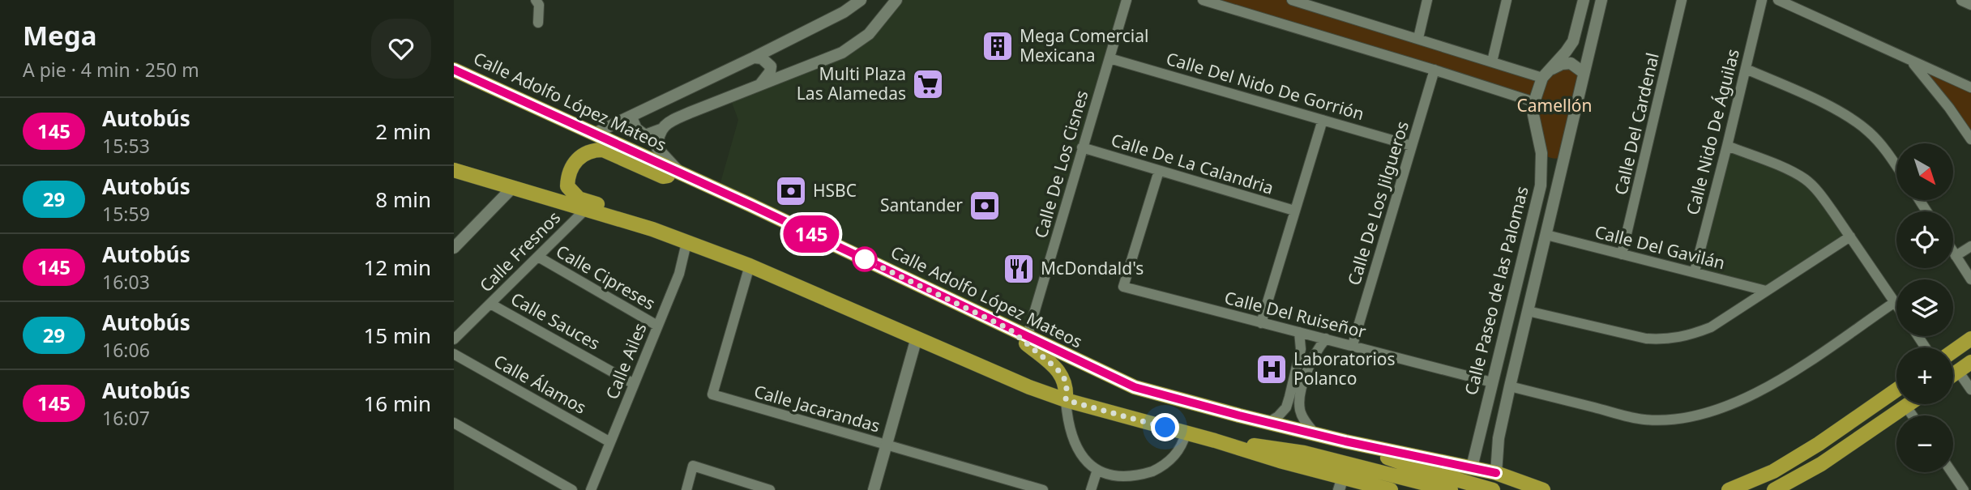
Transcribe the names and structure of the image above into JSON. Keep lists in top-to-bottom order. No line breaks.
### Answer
{"streets":{"main road":["Calle Adolfo López Mateos"],"street":["Calle Del Nido De Gorrión","Calle Del Cardenal","Calle Nido De Águilas","Calle De Los Cisnes","Calle De La Calandria","Calle De Los Jilgueros","Calle Del Gavilán","Calle Fresnos","Calle Cipreses","Calle Paseo de las Palomas","Calle Del Ruiseñor","Calle Sauces","Calle Ailes","Calle Álamos","Calle Jacarandas"]},"crossings":[["Calle Del Nido De Gorrión","Calle De Los Cisnes"],["Calle Del Nido De Gorrión","Calle De Los Jilgueros"],["Calle Adolfo López Mateos","Calle De Los Cisnes"],["Calle Adolfo López Mateos","Calle Paseo de las Palomas"],["Calle Del Cardenal","Calle Del Gavilán"],["Calle Nido De Águilas","Calle Del Gavilán"],["Calle De Los Cisnes","Calle De La Calandria"],["Calle De La Calandria","Calle Del Ruiseñor"],["Calle De Los Jilgueros","Calle Del Ruiseñor"],["Calle Del Gavilán","Calle Paseo de las Palomas"],["Calle Fresnos","Calle Cipreses"],["Calle Fresnos","Calle Sauces"],["Calle Cipreses","Calle Ailes"],["Calle Paseo de las Palomas","Calle Del Ruiseñor"],["Calle Sauces","Calle Ailes"],["Calle Ailes","Calle Álamos"]],"parks":["Camellón"],"places":{"building":["Mega Comercial Mexicana"],"supermarket":["Multi Plaza Las Alamedas"],"bank":["HSBC","Santander"],"restaurant":["McDondald's"],"hospital":["Laboratorios Polanco"]},"lines":["bus line 145"],"north":"bottom right","page":{"heading":["Mega","A pie · 4 min · 250 m"],"on_map":"145","list":[{"mark":"145","name":"Autobús","note":"15:53","value":"2 min"},{"mark":"29","name":"Autobús","note":"15:59","value":"8 min"},{"mark":"145","name":"Autobús","note":"16:03","value":"12 min"},{"mark":"29","name":"Autobús","note":"16:06","value":"15 min"},{"mark":"145","name":"Autobús","note":"16:07","value":"16 min"}],"map_buttons":["+","−"]}}
